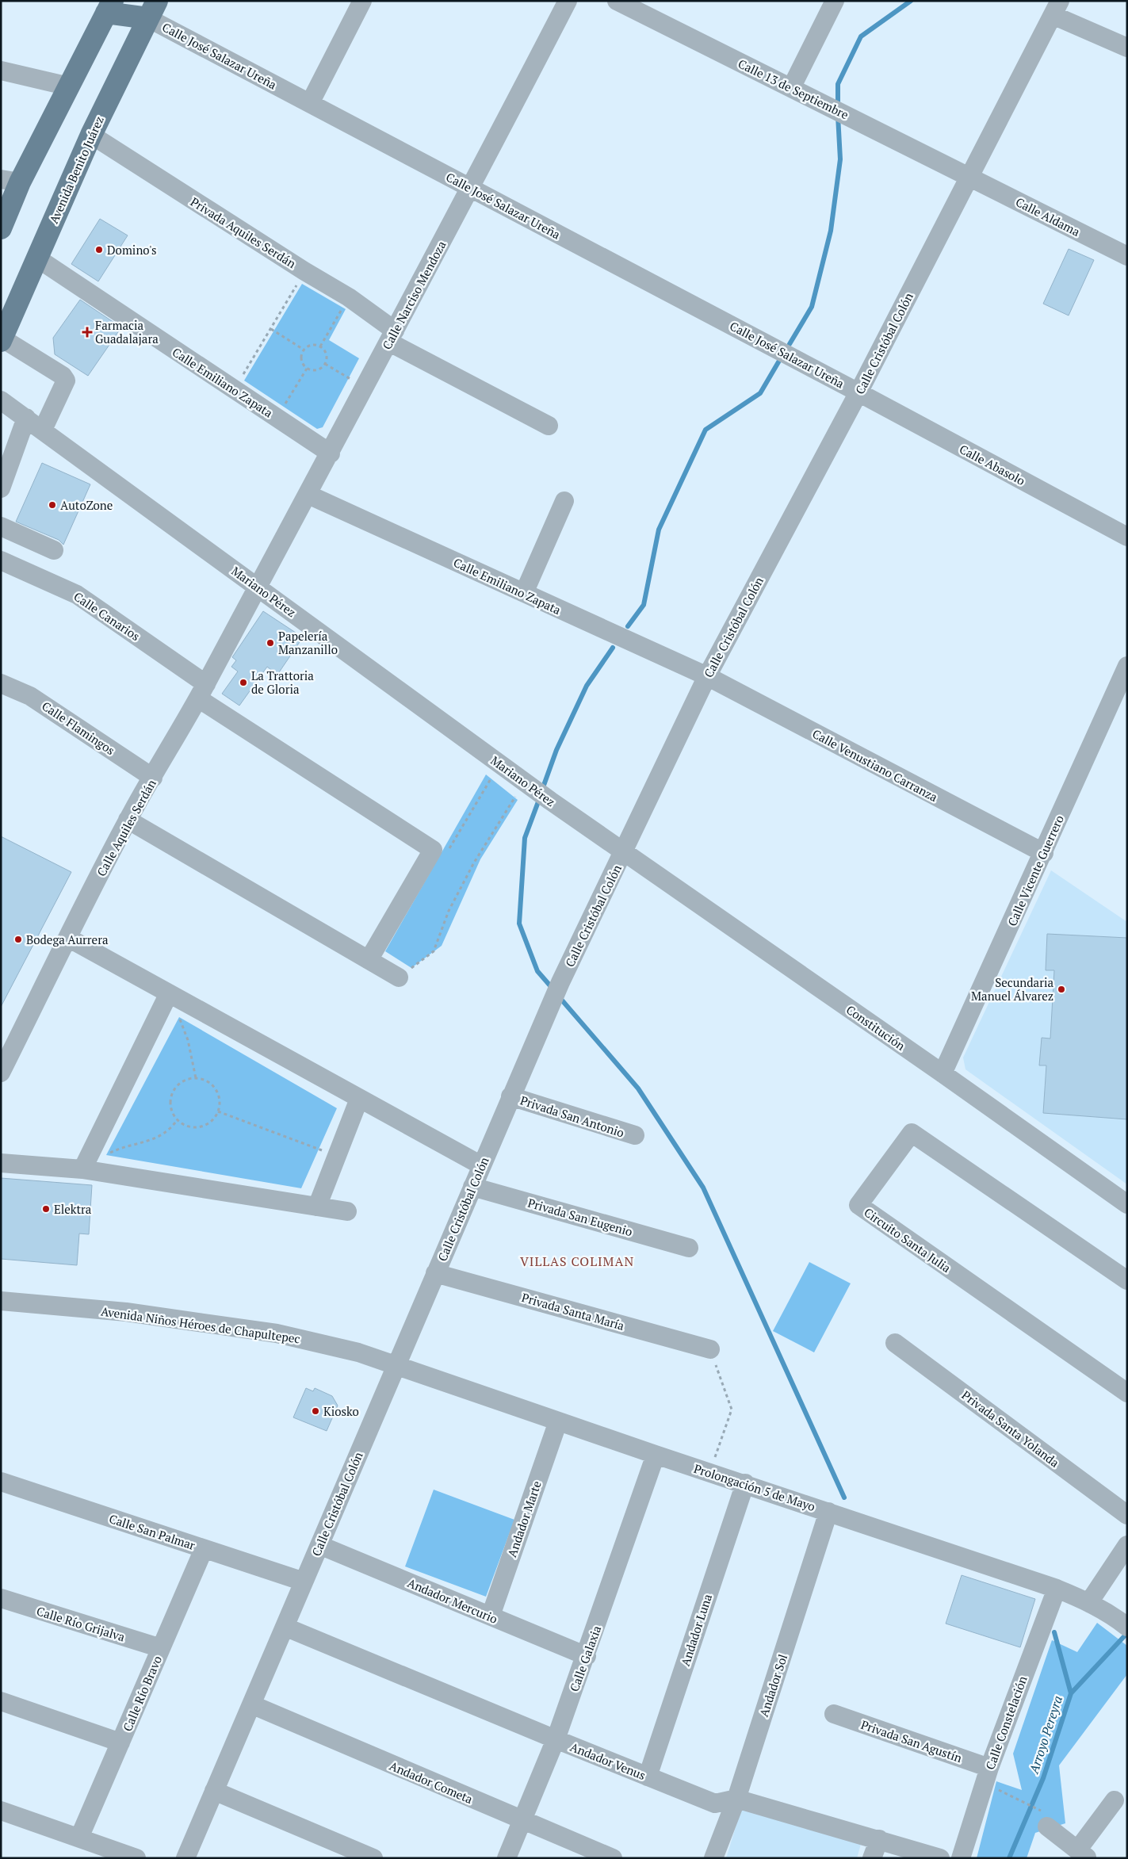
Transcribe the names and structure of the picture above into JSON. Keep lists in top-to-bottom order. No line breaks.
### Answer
{"streets":{"main road":["Avenida Benito Juárez"],"street":["Calle José Salazar Ureña","Calle 13 de Septiembre","Calle Aldama","Privada Aquiles Serdán","Calle Narciso Mendoza","Calle Cristóbal Colón","Calle Emiliano Zapata","Calle Abasolo","Mariano Pérez","Calle Canarios","Calle Flamingos","Calle Venustiano Carranza","Calle Aquiles Serdán","Calle Vicente Guerrero","Constitución","Privada San Antonio","Privada San Eugenio","Circuito Santa Julia","Privada Santa María","Avenida Niños Héroes de Chapultepec","Privada Santa Yolanda","Prolongación 5 de Mayo","Andador Marte","Calle San Palmar","Andador Mercurio","Calle Río Grijalva","Andador Luna","Calle Galaxia","Andador Sol","Calle Río Bravo","Calle Constelación","Privada San Agustín","Andador Venus","Andador Cometa"]},"crossings":[["Calle José Salazar Ureña","Avenida Benito Juárez"],["Calle José Salazar Ureña","Calle Narciso Mendoza"],["Calle José Salazar Ureña","Calle Cristóbal Colón"],["Calle José Salazar Ureña","Calle Abasolo"],["Calle 13 de Septiembre","Calle Aldama"],["Calle 13 de Septiembre","Calle Cristóbal Colón"],["Avenida Benito Juárez","Privada Aquiles Serdán"],["Avenida Benito Juárez","Calle Emiliano Zapata"],["Calle Aldama","Calle Cristóbal Colón"],["Privada Aquiles Serdán","Calle Narciso Mendoza"],["Calle Narciso Mendoza","Calle Emiliano Zapata"],["Calle Narciso Mendoza","Mariano Pérez"],["Calle Narciso Mendoza","Calle Aquiles Serdán"],["Calle Cristóbal Colón","Calle Emiliano Zapata"],["Calle Cristóbal Colón","Calle Abasolo"],["Calle Cristóbal Colón","Mariano Pérez"],["Calle Cristóbal Colón","Calle Venustiano Carranza"],["Calle Cristóbal Colón","Constitución"],["Calle Cristóbal Colón","Privada San Antonio"],["Calle Cristóbal Colón","Privada San Eugenio"],["Calle Cristóbal Colón","Privada Santa María"],["Calle Cristóbal Colón","Avenida Niños Héroes de Chapultepec"],["Calle Cristóbal Colón","Prolongación 5 de Mayo"],["Calle Cristóbal Colón","Calle San Palmar"],["Calle Cristóbal Colón","Andador Mercurio"],["Calle Cristóbal Colón","Andador Venus"],["Calle Cristóbal Colón","Andador Cometa"],["Calle Emiliano Zapata","Calle Venustiano Carranza"],["Mariano Pérez","Calle Aquiles Serdán"],["Mariano Pérez","Constitución"],["Calle Canarios","Calle Aquiles Serdán"],["Calle Flamingos","Calle Aquiles Serdán"],["Calle Venustiano Carranza","Calle Vicente Guerrero"],["Calle Vicente Guerrero","Constitución"],["Avenida Niños Héroes de Chapultepec","Prolongación 5 de Mayo"],["Prolongación 5 de Mayo","Andador Marte"],["Prolongación 5 de Mayo","Andador Luna"],["Prolongación 5 de Mayo","Calle Galaxia"],["Prolongación 5 de Mayo","Andador Sol"],["Prolongación 5 de Mayo","Calle Constelación"],["Andador Marte","Andador Mercurio"],["Calle San Palmar","Calle Río Bravo"],["Andador Mercurio","Calle Galaxia"],["Calle Río Grijalva","Calle Río Bravo"],["Andador Luna","Andador Venus"],["Calle Galaxia","Andador Venus"],["Calle Galaxia","Andador Cometa"],["Andador Sol","Andador Venus"],["Calle Constelación","Privada San Agustín"]],"districts":["VILLAS COLIMAN"],"water":["Arroyo Pereyra"],"places":{"other":["Domino's","AutoZone","Papelería Manzanillo","La Trattoria de Gloria","Bodega Aurrera","Secundaria Manuel Álvarez","Elektra","Kiosko"],"health":["Farmacia Guadalajara"]}}
